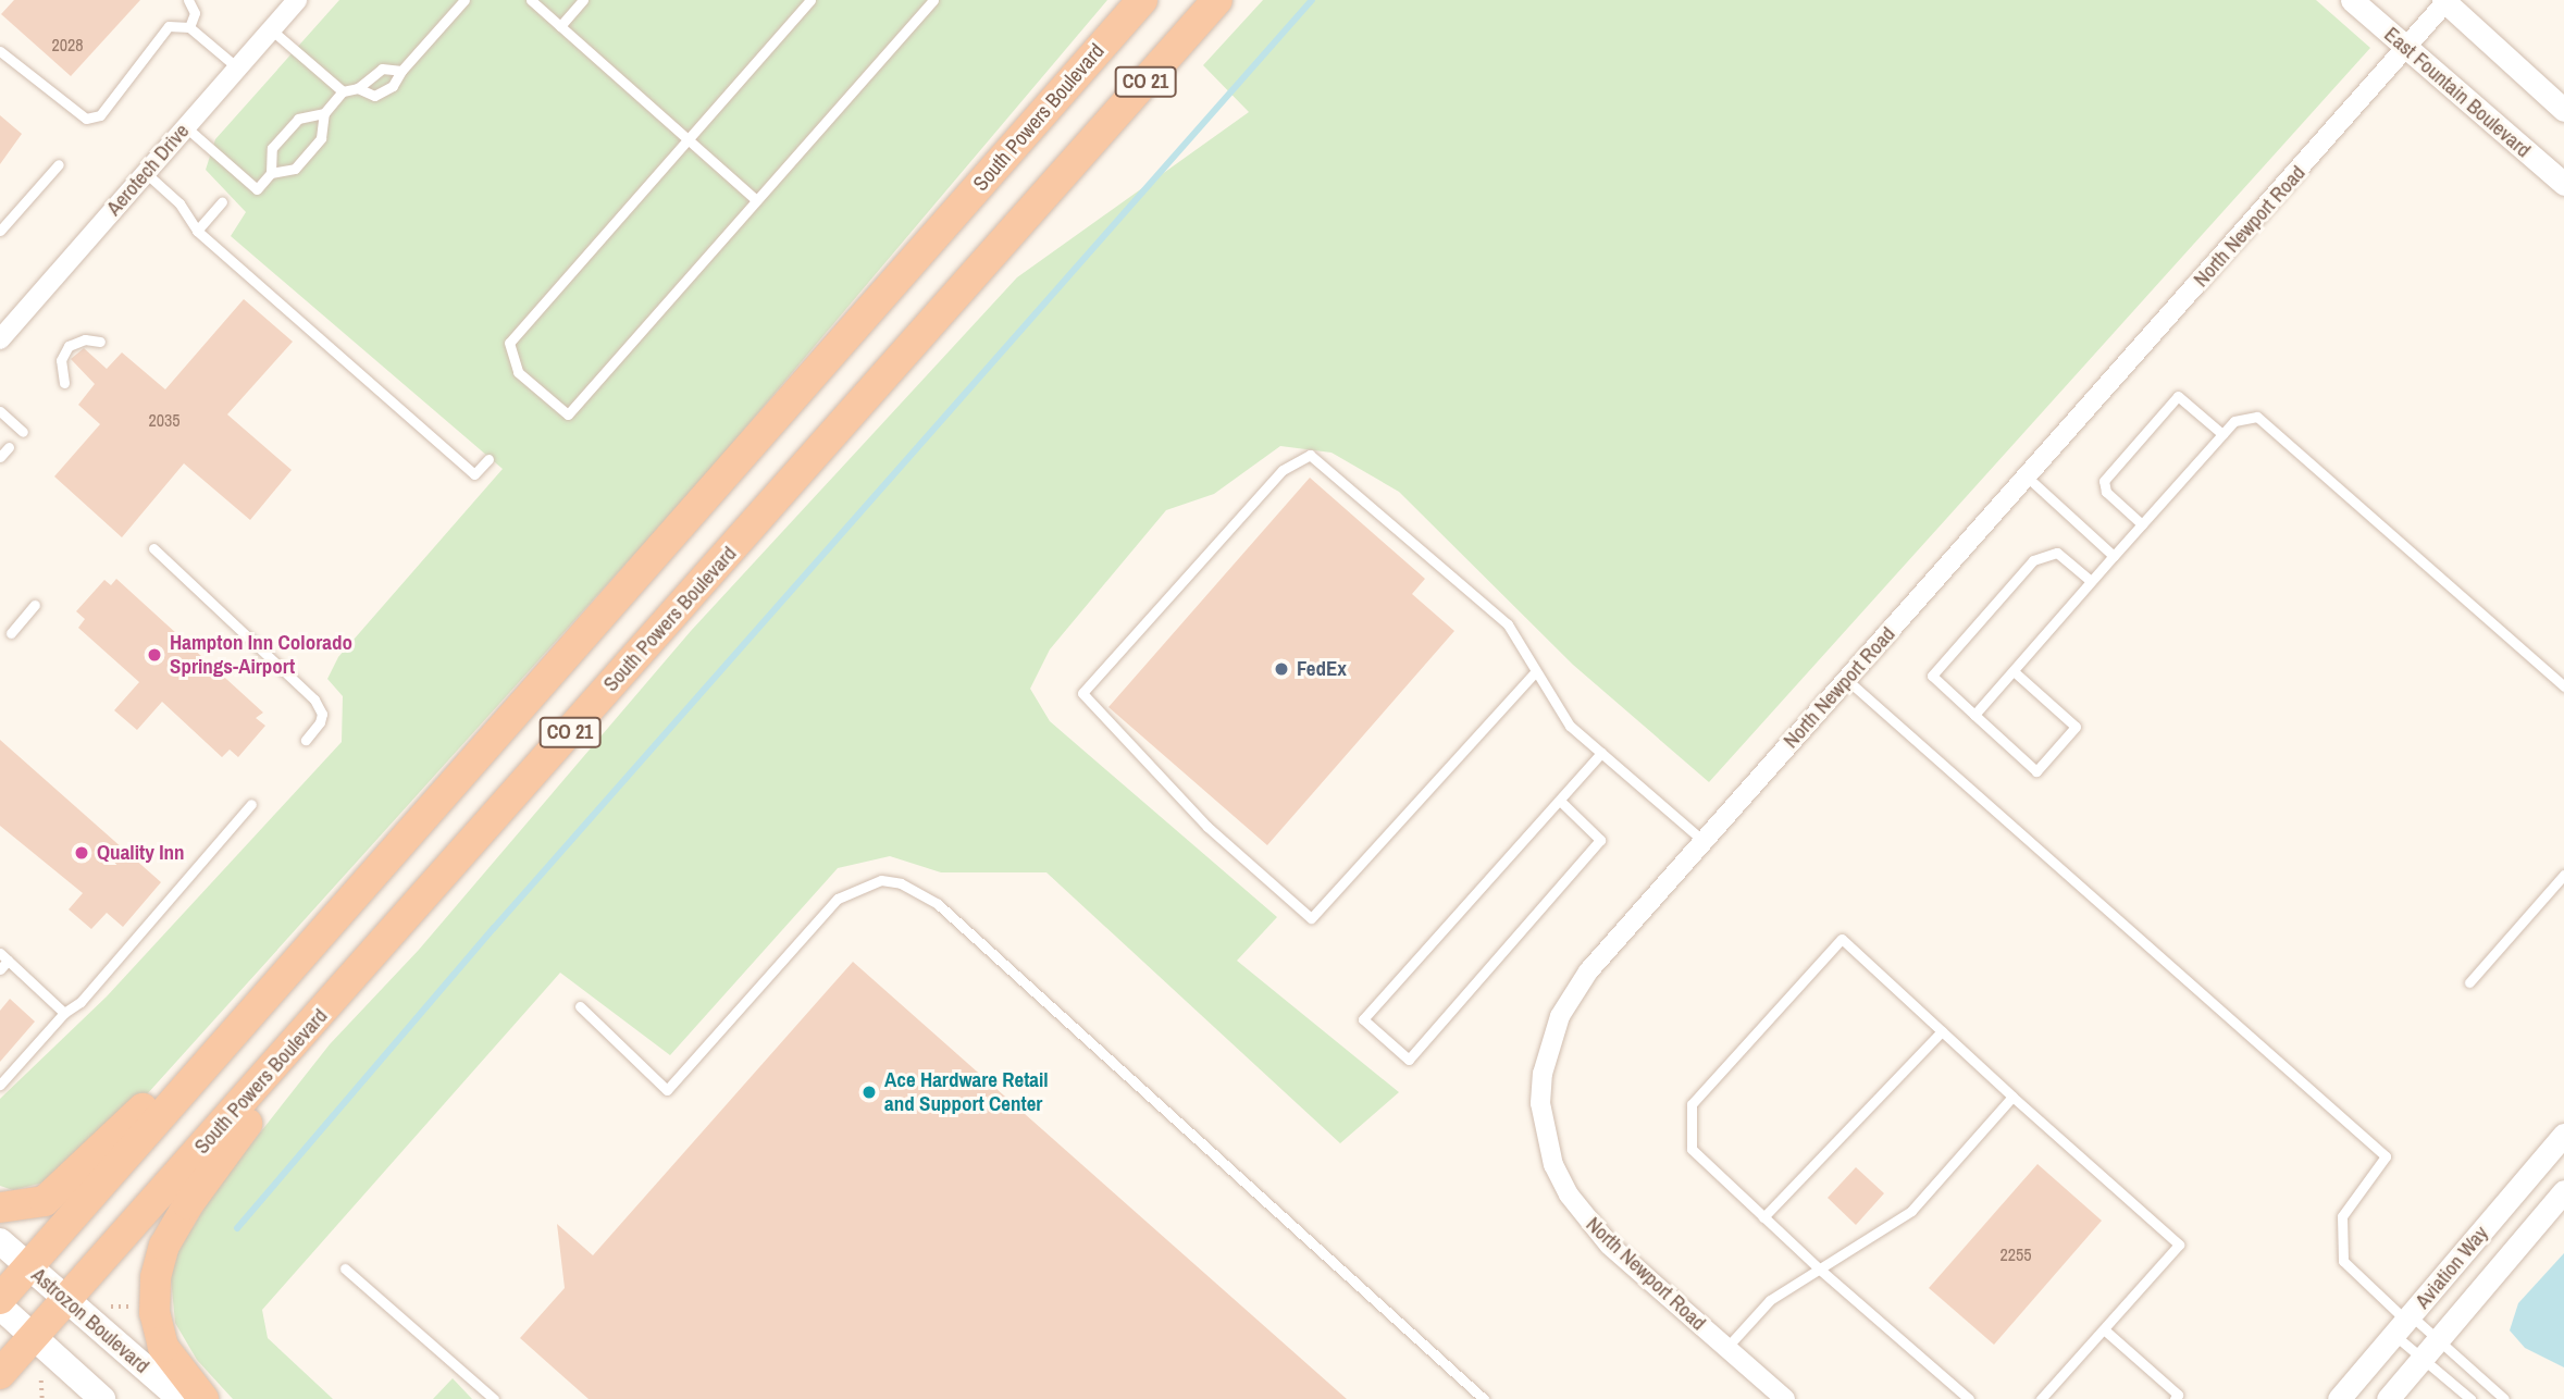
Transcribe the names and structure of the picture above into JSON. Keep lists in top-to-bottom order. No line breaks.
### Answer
{"streets":{"highway":["CO 21","South Powers Boulevard"],"main road":["Astrozon Boulevard"],"street":["East Fountain Boulevard","Aerotech Drive","North Newport Road","Aviation Way"]},"crossings":[["East Fountain Boulevard","North Newport Road"],["South Powers Boulevard","Astrozon Boulevard"]],"places":["Hampton Inn Colorado Springs-Airport","FedEx","Quality Inn","Ace Hardware Retail and Support Center"],"house_numbers":["2028","2035","2255"]}
